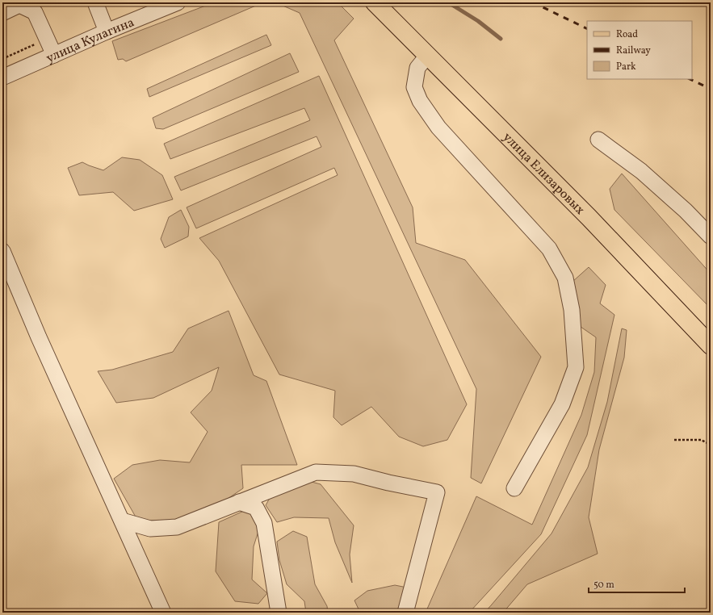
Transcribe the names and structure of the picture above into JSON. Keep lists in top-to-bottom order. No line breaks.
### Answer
{"streets":{"main road":["улица Елизаровых"],"street":["улица Кулагина"]},"legend":["Road","Railway","Park"],"scale_bar":"50 m"}
